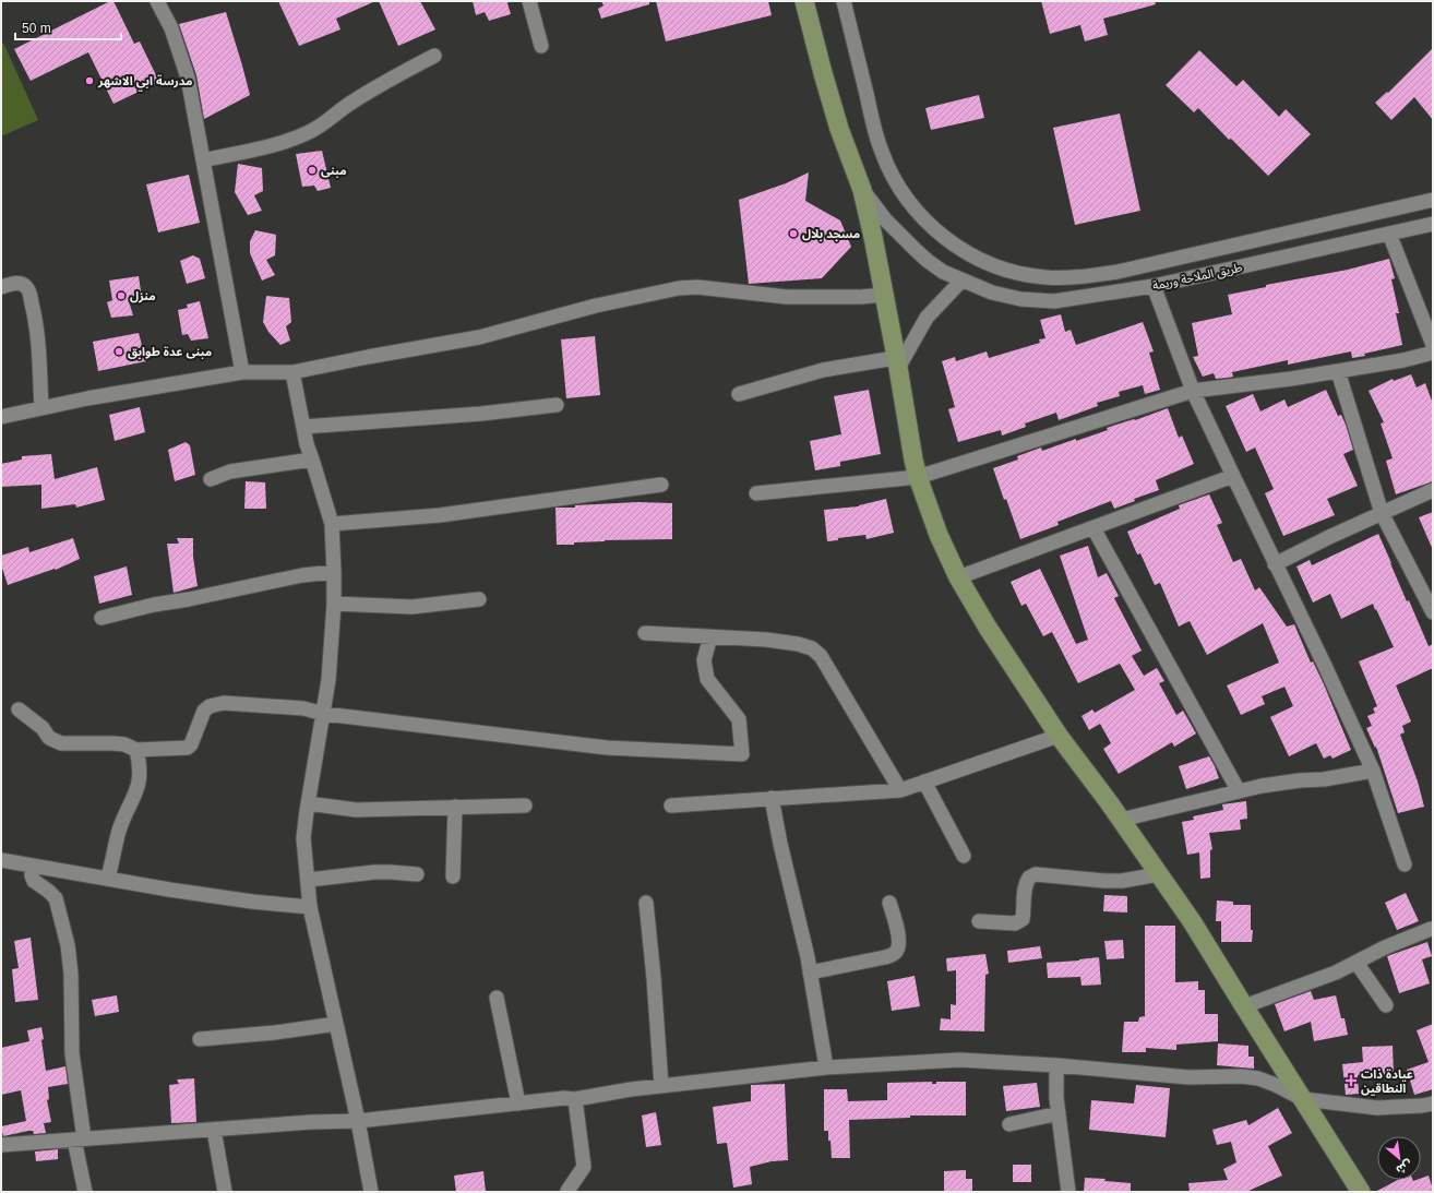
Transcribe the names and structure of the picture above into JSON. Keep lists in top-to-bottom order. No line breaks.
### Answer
{"streets":{"street":["طريق الملاحة وريمة"]},"places":{"other":["مدرسة ابي الاشهر","مبنى","مسجد بلال","منزل","مبنى عدة طوابق"],"health":["عيادة ذات النطاقين"]},"scale_bar":"50 m","north":"bottom right"}
